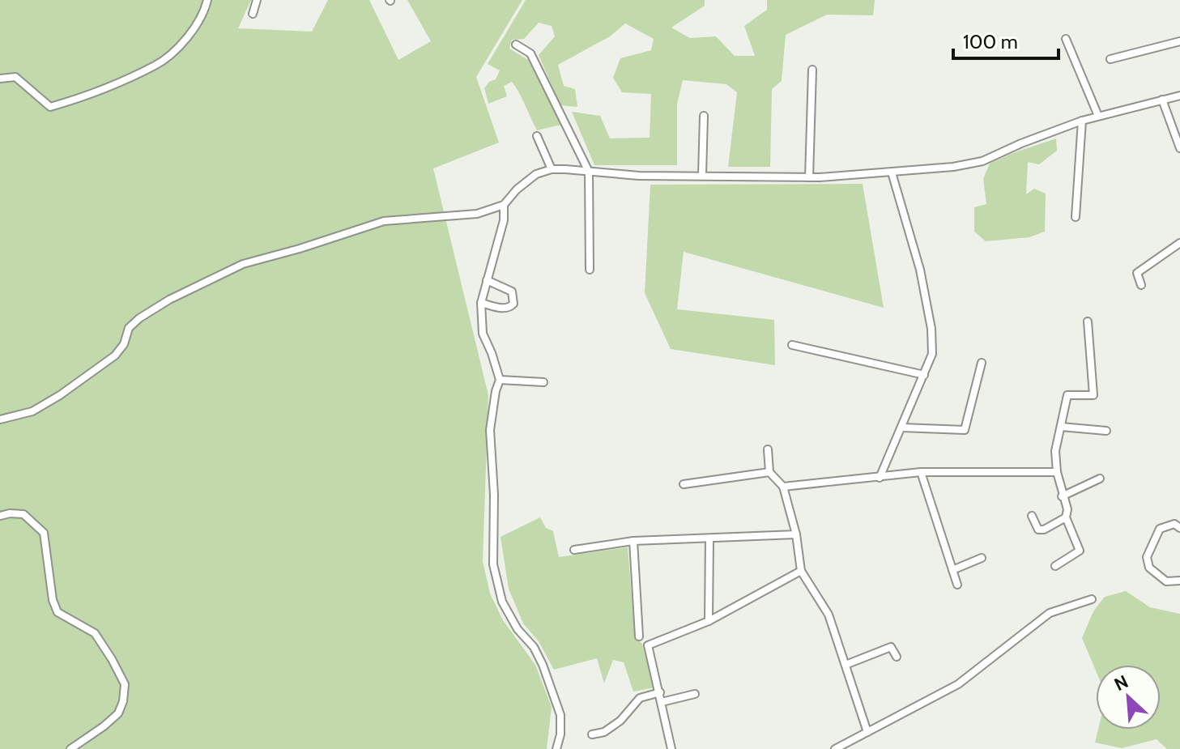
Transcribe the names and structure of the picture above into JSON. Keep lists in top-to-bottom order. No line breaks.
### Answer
{"scale_bar":"100 m","north":"top left"}
